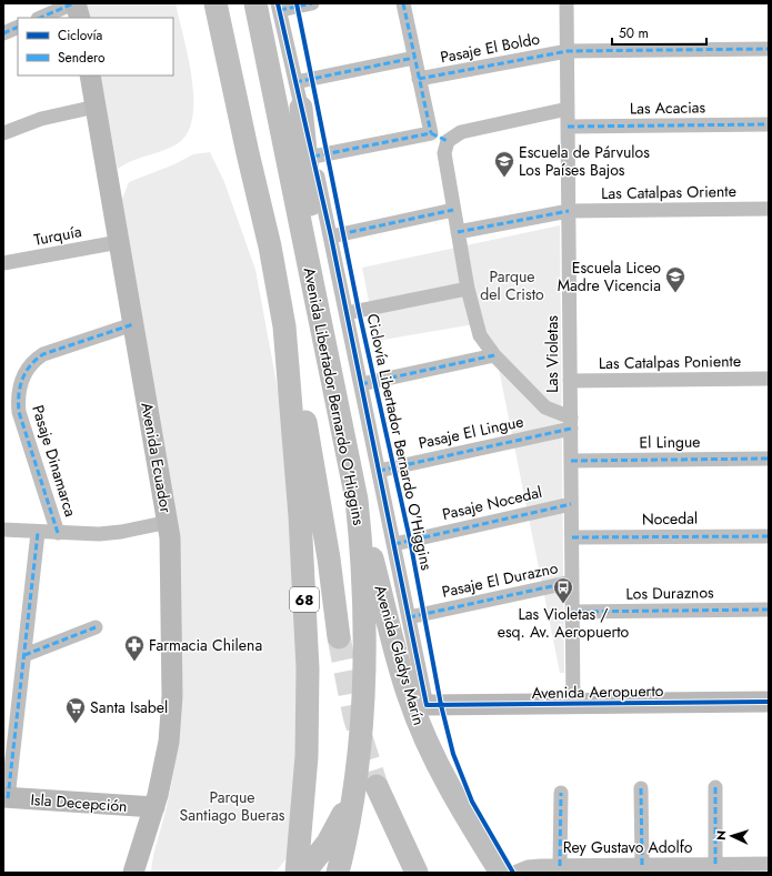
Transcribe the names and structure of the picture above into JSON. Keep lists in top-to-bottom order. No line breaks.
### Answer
{"streets":{"main road":["Avenida Libertador Bernardo O'Higgins","Avenida Ecuador","68","Avenida Gladys Marín","Avenida Aeropuerto","Isla Decepción"],"street":["Pasaje El Boldo","Las Acacias","Las Catalpas Oriente","Turquía","Las Violetas","Las Catalpas Poniente","Pasaje El Lingue","El Lingue","Pasaje Dinamarca","Pasaje Nocedal","Nocedal","Pasaje El Durazno","Los Duraznos","Rey Gustavo Adolfo"],"cycle path":["Ciclovía Libertador Bernardo O'Higgins"]},"crossings":[["Pasaje El Boldo","Las Violetas"],["Las Acacias","Las Violetas"],["Las Catalpas Oriente","Las Violetas"],["Turquía","Avenida Ecuador"],["Las Violetas","Las Catalpas Poniente"],["Las Violetas","Pasaje El Lingue"],["Las Violetas","El Lingue"],["Las Violetas","Pasaje Nocedal"],["Las Violetas","Nocedal"],["Las Violetas","Pasaje El Durazno"],["Las Violetas","Los Duraznos"],["Las Violetas","Avenida Aeropuerto"],["Avenida Libertador Bernardo O'Higgins","Pasaje El Lingue"],["Avenida Libertador Bernardo O'Higgins","Pasaje Nocedal"],["Avenida Libertador Bernardo O'Higgins","Pasaje El Durazno"],["Avenida Libertador Bernardo O'Higgins","Avenida Gladys Marín"],["Avenida Libertador Bernardo O'Higgins","Avenida Aeropuerto"],["Avenida Ecuador","Pasaje Dinamarca"],["Avenida Ecuador","Isla Decepción"]],"parks":["Parque del Cristo","Parque Santiago Bueras"],"places":{"school or university":["Escuela de Párvulos Los Países Bajos","Escuela Liceo Madre Vicencia"],"bus stop":["Las Violetas / esq. Av. Aeropuerto"],"pharmacy":["Farmacia Chilena"],"supermarket":["Santa Isabel"]},"legend":["Ciclovía","Sendero"],"scale_bar":"50 m","north":"left"}
